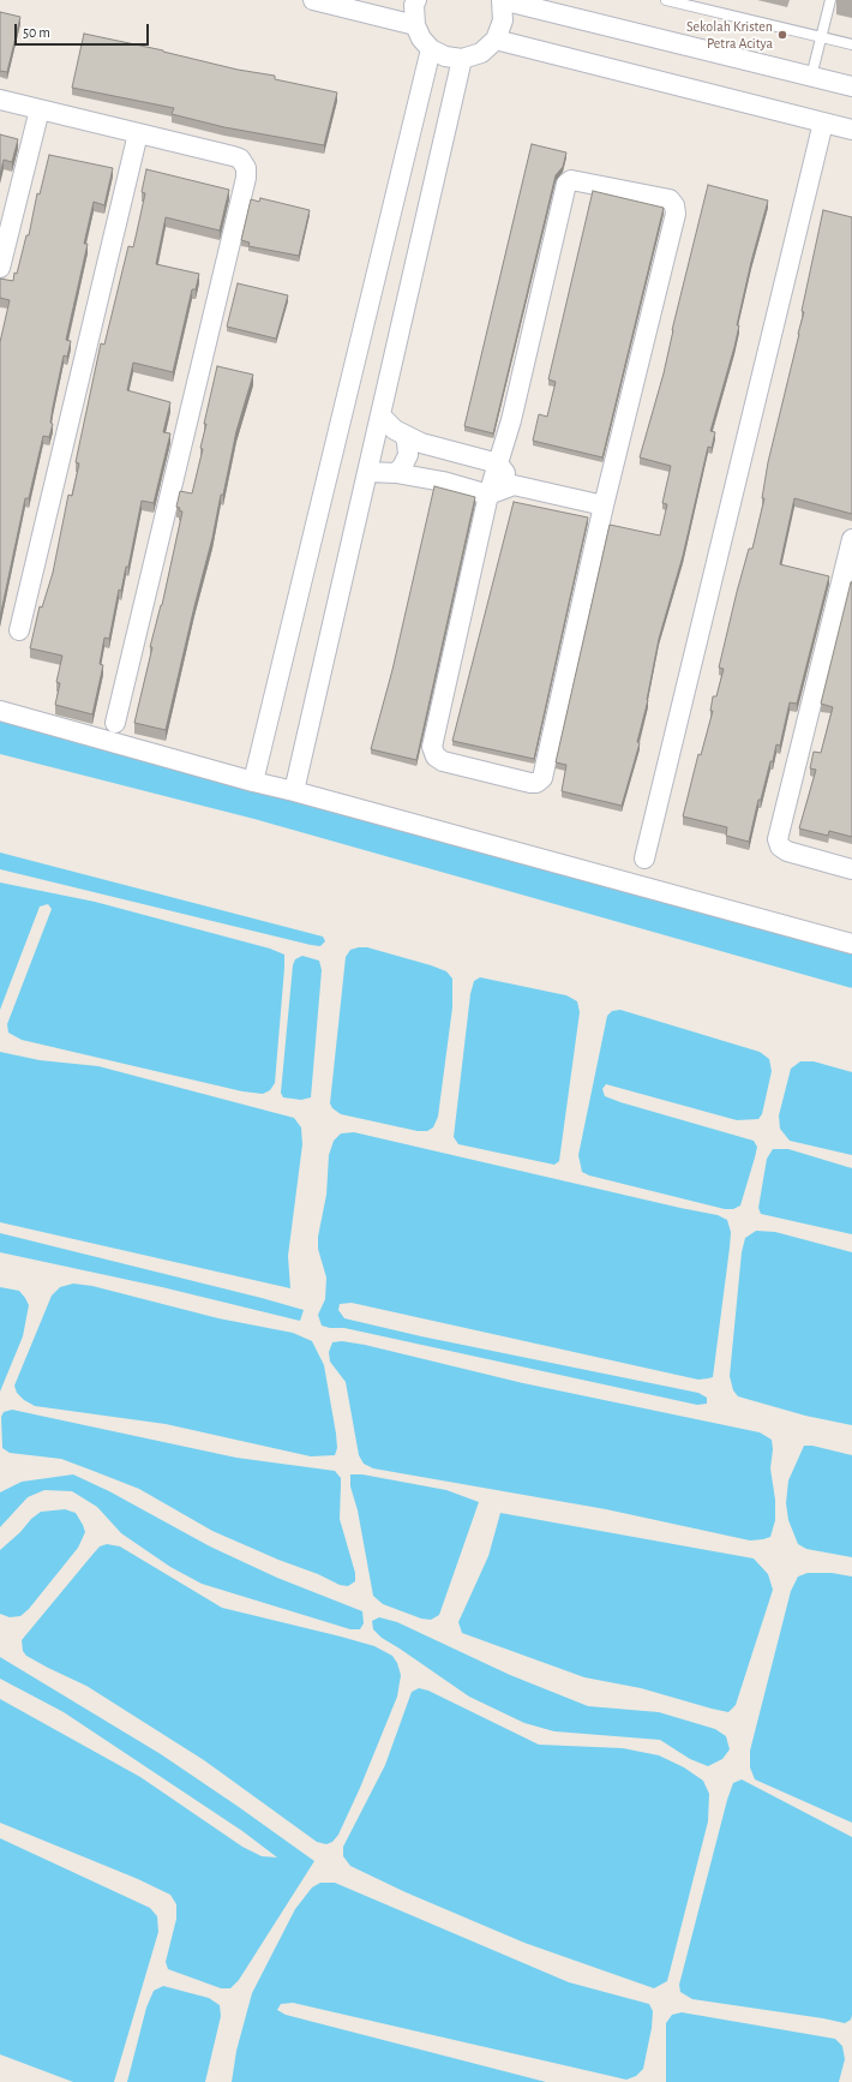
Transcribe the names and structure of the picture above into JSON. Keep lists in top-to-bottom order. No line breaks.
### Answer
{"places":["Sekolah Kristen Petra Acitya"],"scale_bar":"50 m"}
